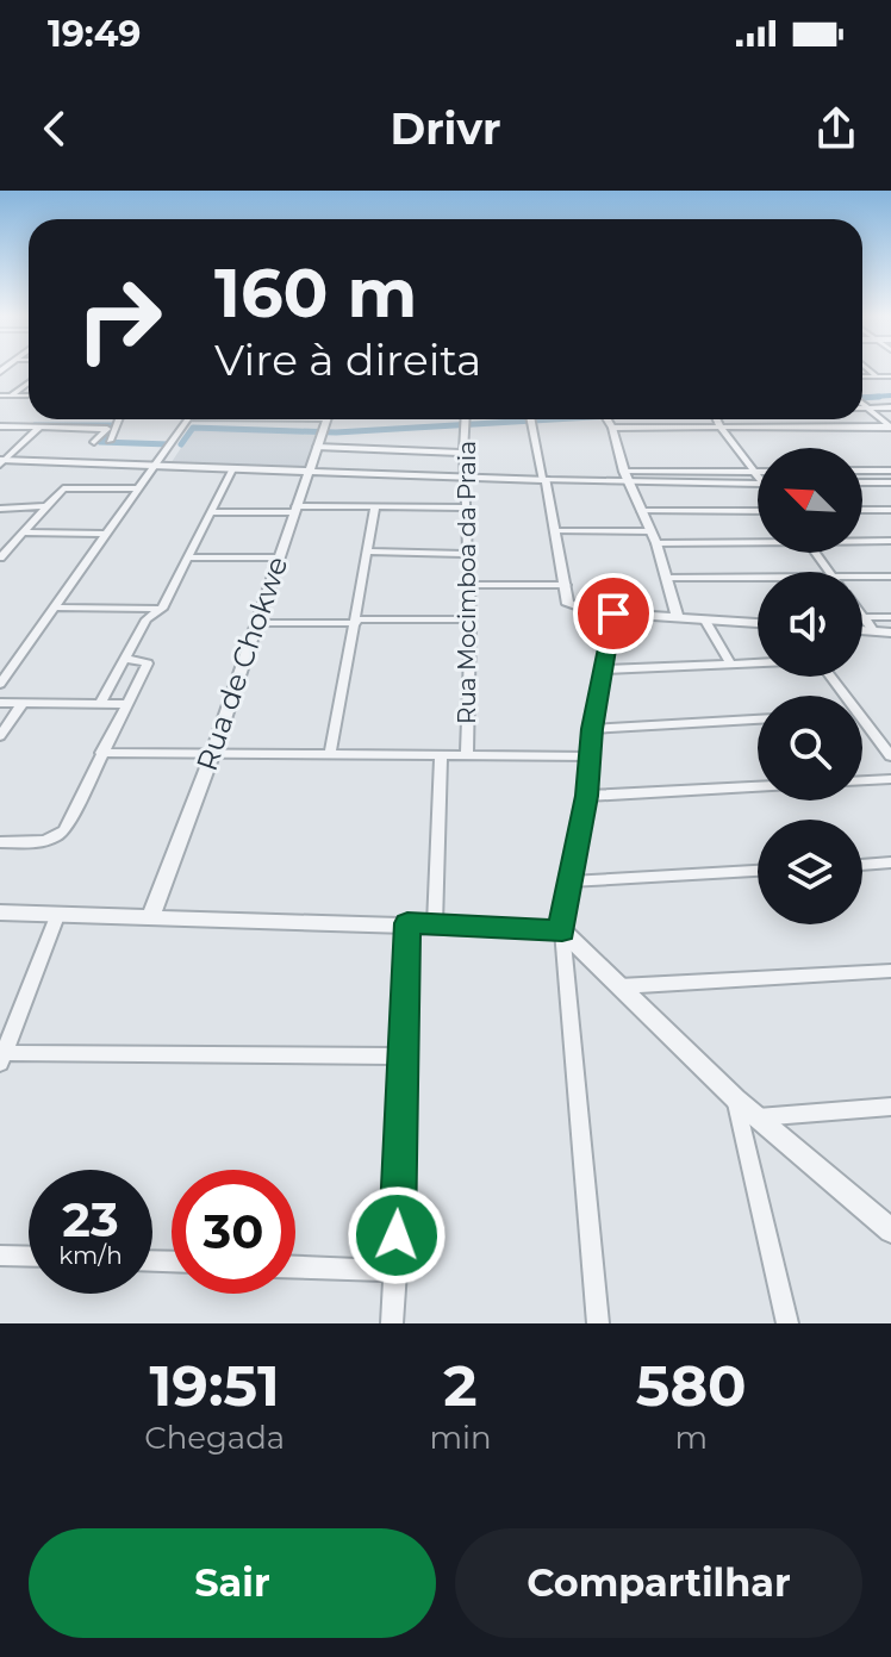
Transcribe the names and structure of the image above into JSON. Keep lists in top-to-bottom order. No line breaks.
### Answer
{"streets":{"street":["Rua Mocimboa da Praia","Rua de Chokwe"]},"north":"top left","page":{"status":"19:49","header":"Drivr","turn":["160 m","Vire à direita"],"speed":"23 km/h","limit":"30","eta":["19:51","Chegada","2","min","580","m"],"buttons":["Sair","Compartilhar"]}}
